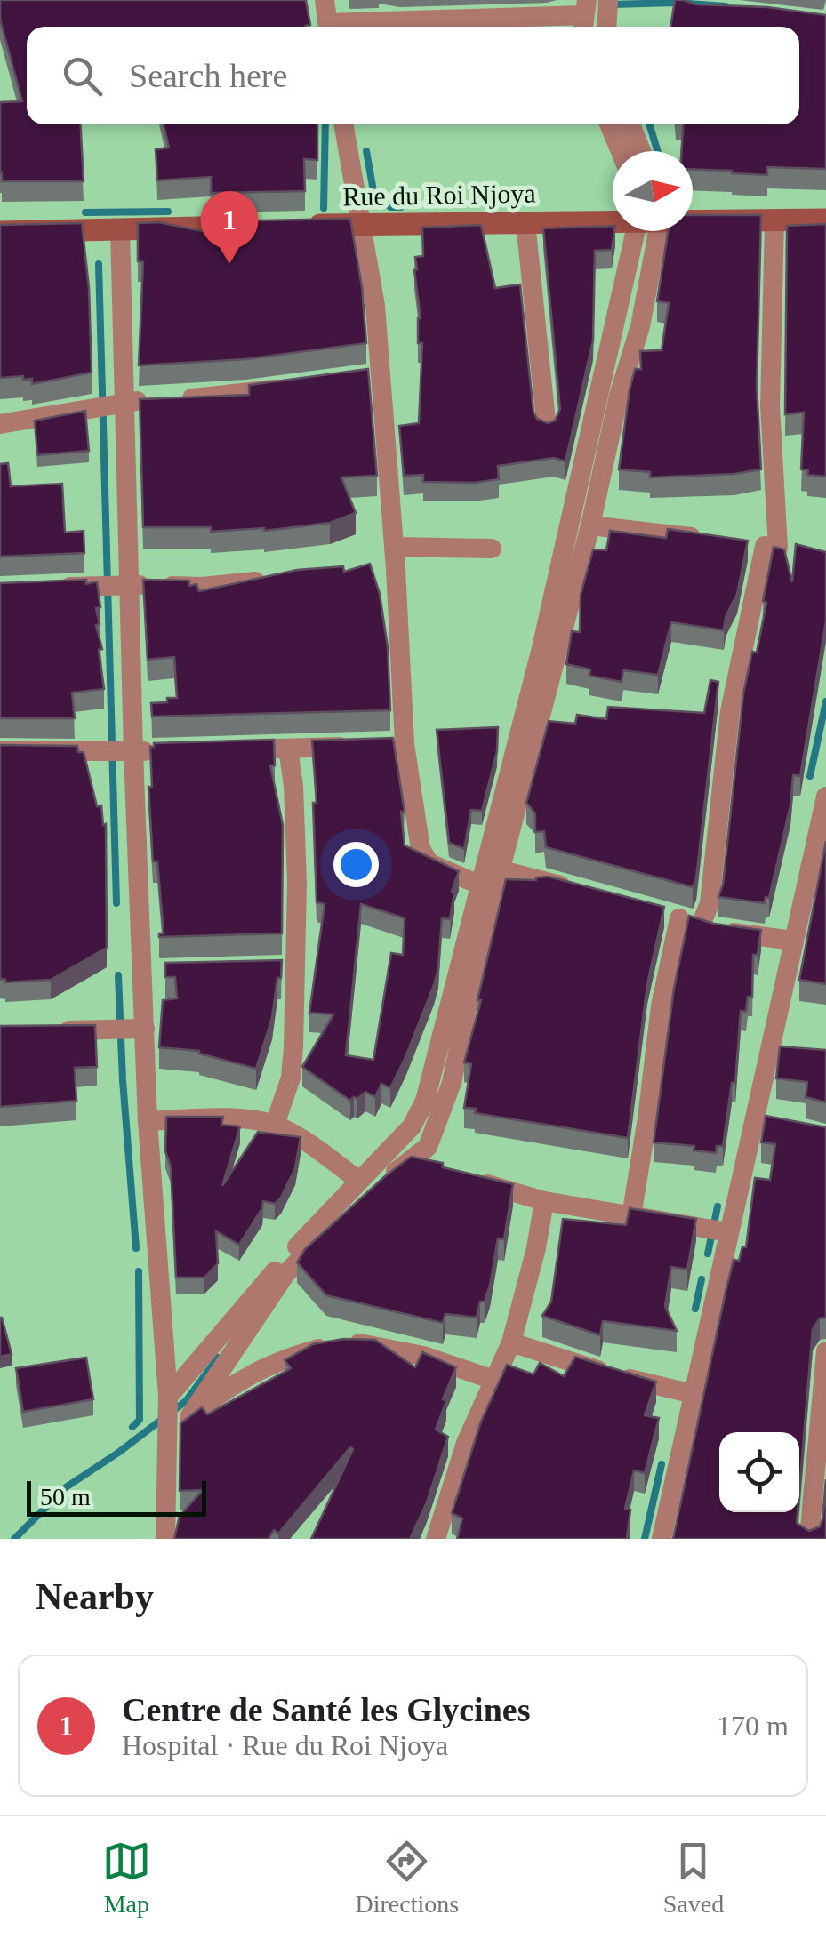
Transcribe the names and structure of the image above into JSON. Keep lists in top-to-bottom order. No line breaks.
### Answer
{"streets":{"main road":["Rue du Roi Njoya"]},"scale_bar":"50 m","north":"right","page":{"search":"Search here","pins":"1","scale":"50 m","heading":"Nearby","list":[{"mark":"1","name":"Centre de Santé les Glycines","note":"Hospital · Rue du Roi Njoya","value":"170 m"}],"nav":["Map","Directions","Saved"]}}
